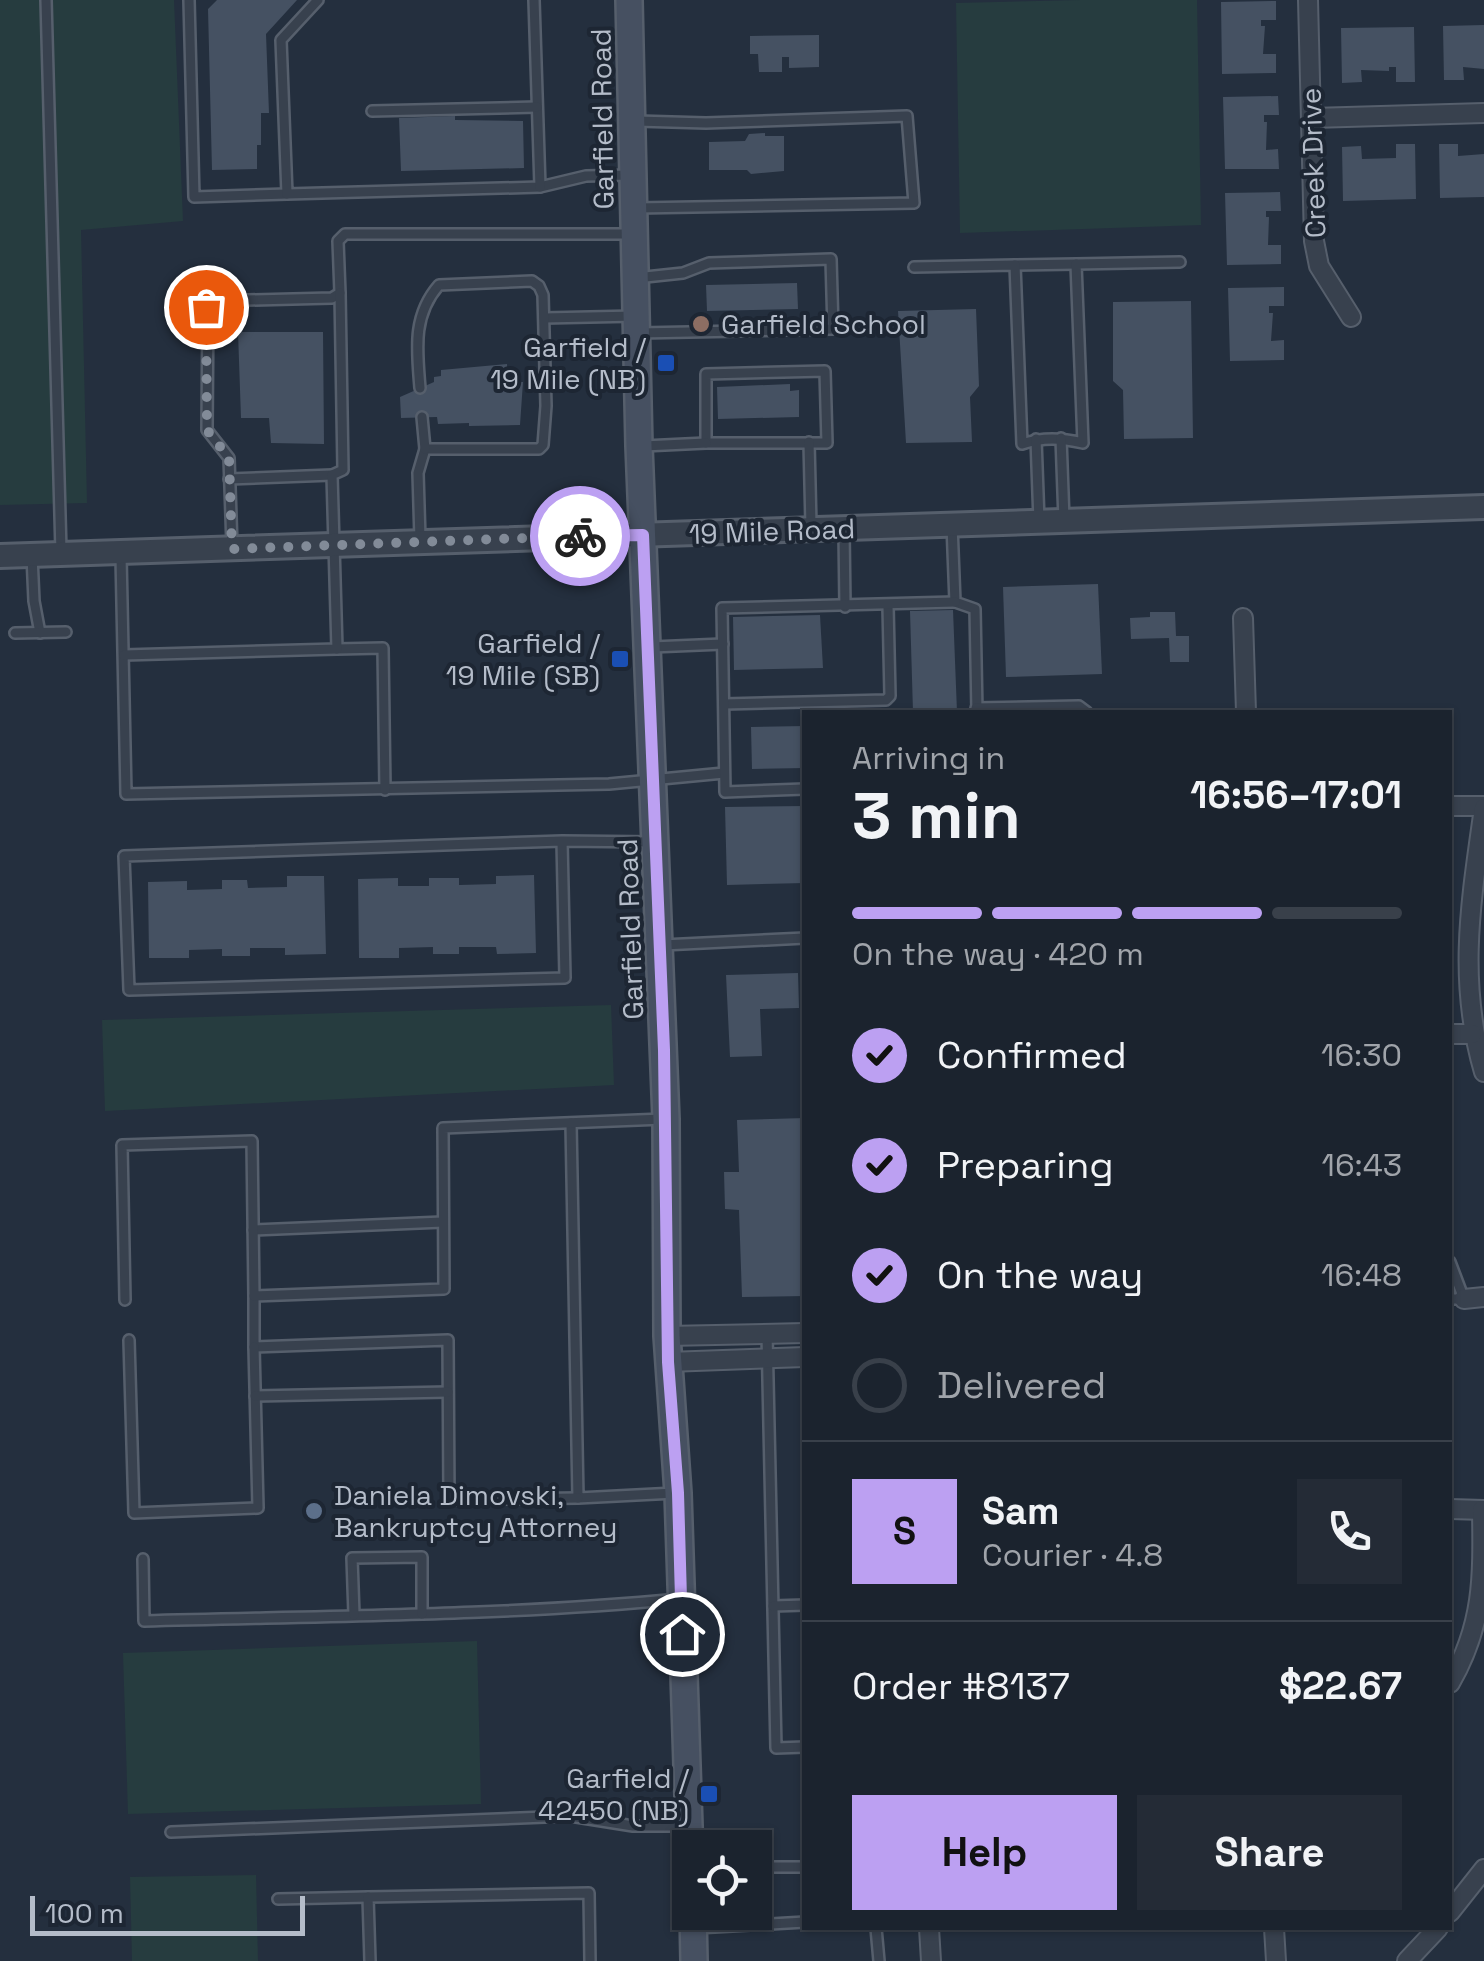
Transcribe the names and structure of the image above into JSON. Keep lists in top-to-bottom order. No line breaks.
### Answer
{"streets":{"main road":["Garfield Road"],"street":["Creek Drive","19 Mile Road"]},"crossings":[["Garfield Road","19 Mile Road"]],"places":{"other":["Garfield School","Daniela Dimovski, Bankruptcy Attorney"],"transit":["Garfield / 19 Mile (NB)","Garfield / 19 Mile (SB)","Garfield / 42450 (NB)"]},"scale_bar":"100 m","page":{"heading":["3 min","Arriving in","16:56–17:01"],"panel":["Sam","Courier · 4.8","Order #8137","$22.67"],"bar":"On the way · 420 m","list":[["Confirmed","16:30"],["Preparing","16:43"],["On the way","16:48"],"Delivered"],"round":"S","buttons":["Help","Share"],"scale":"100 m"}}
